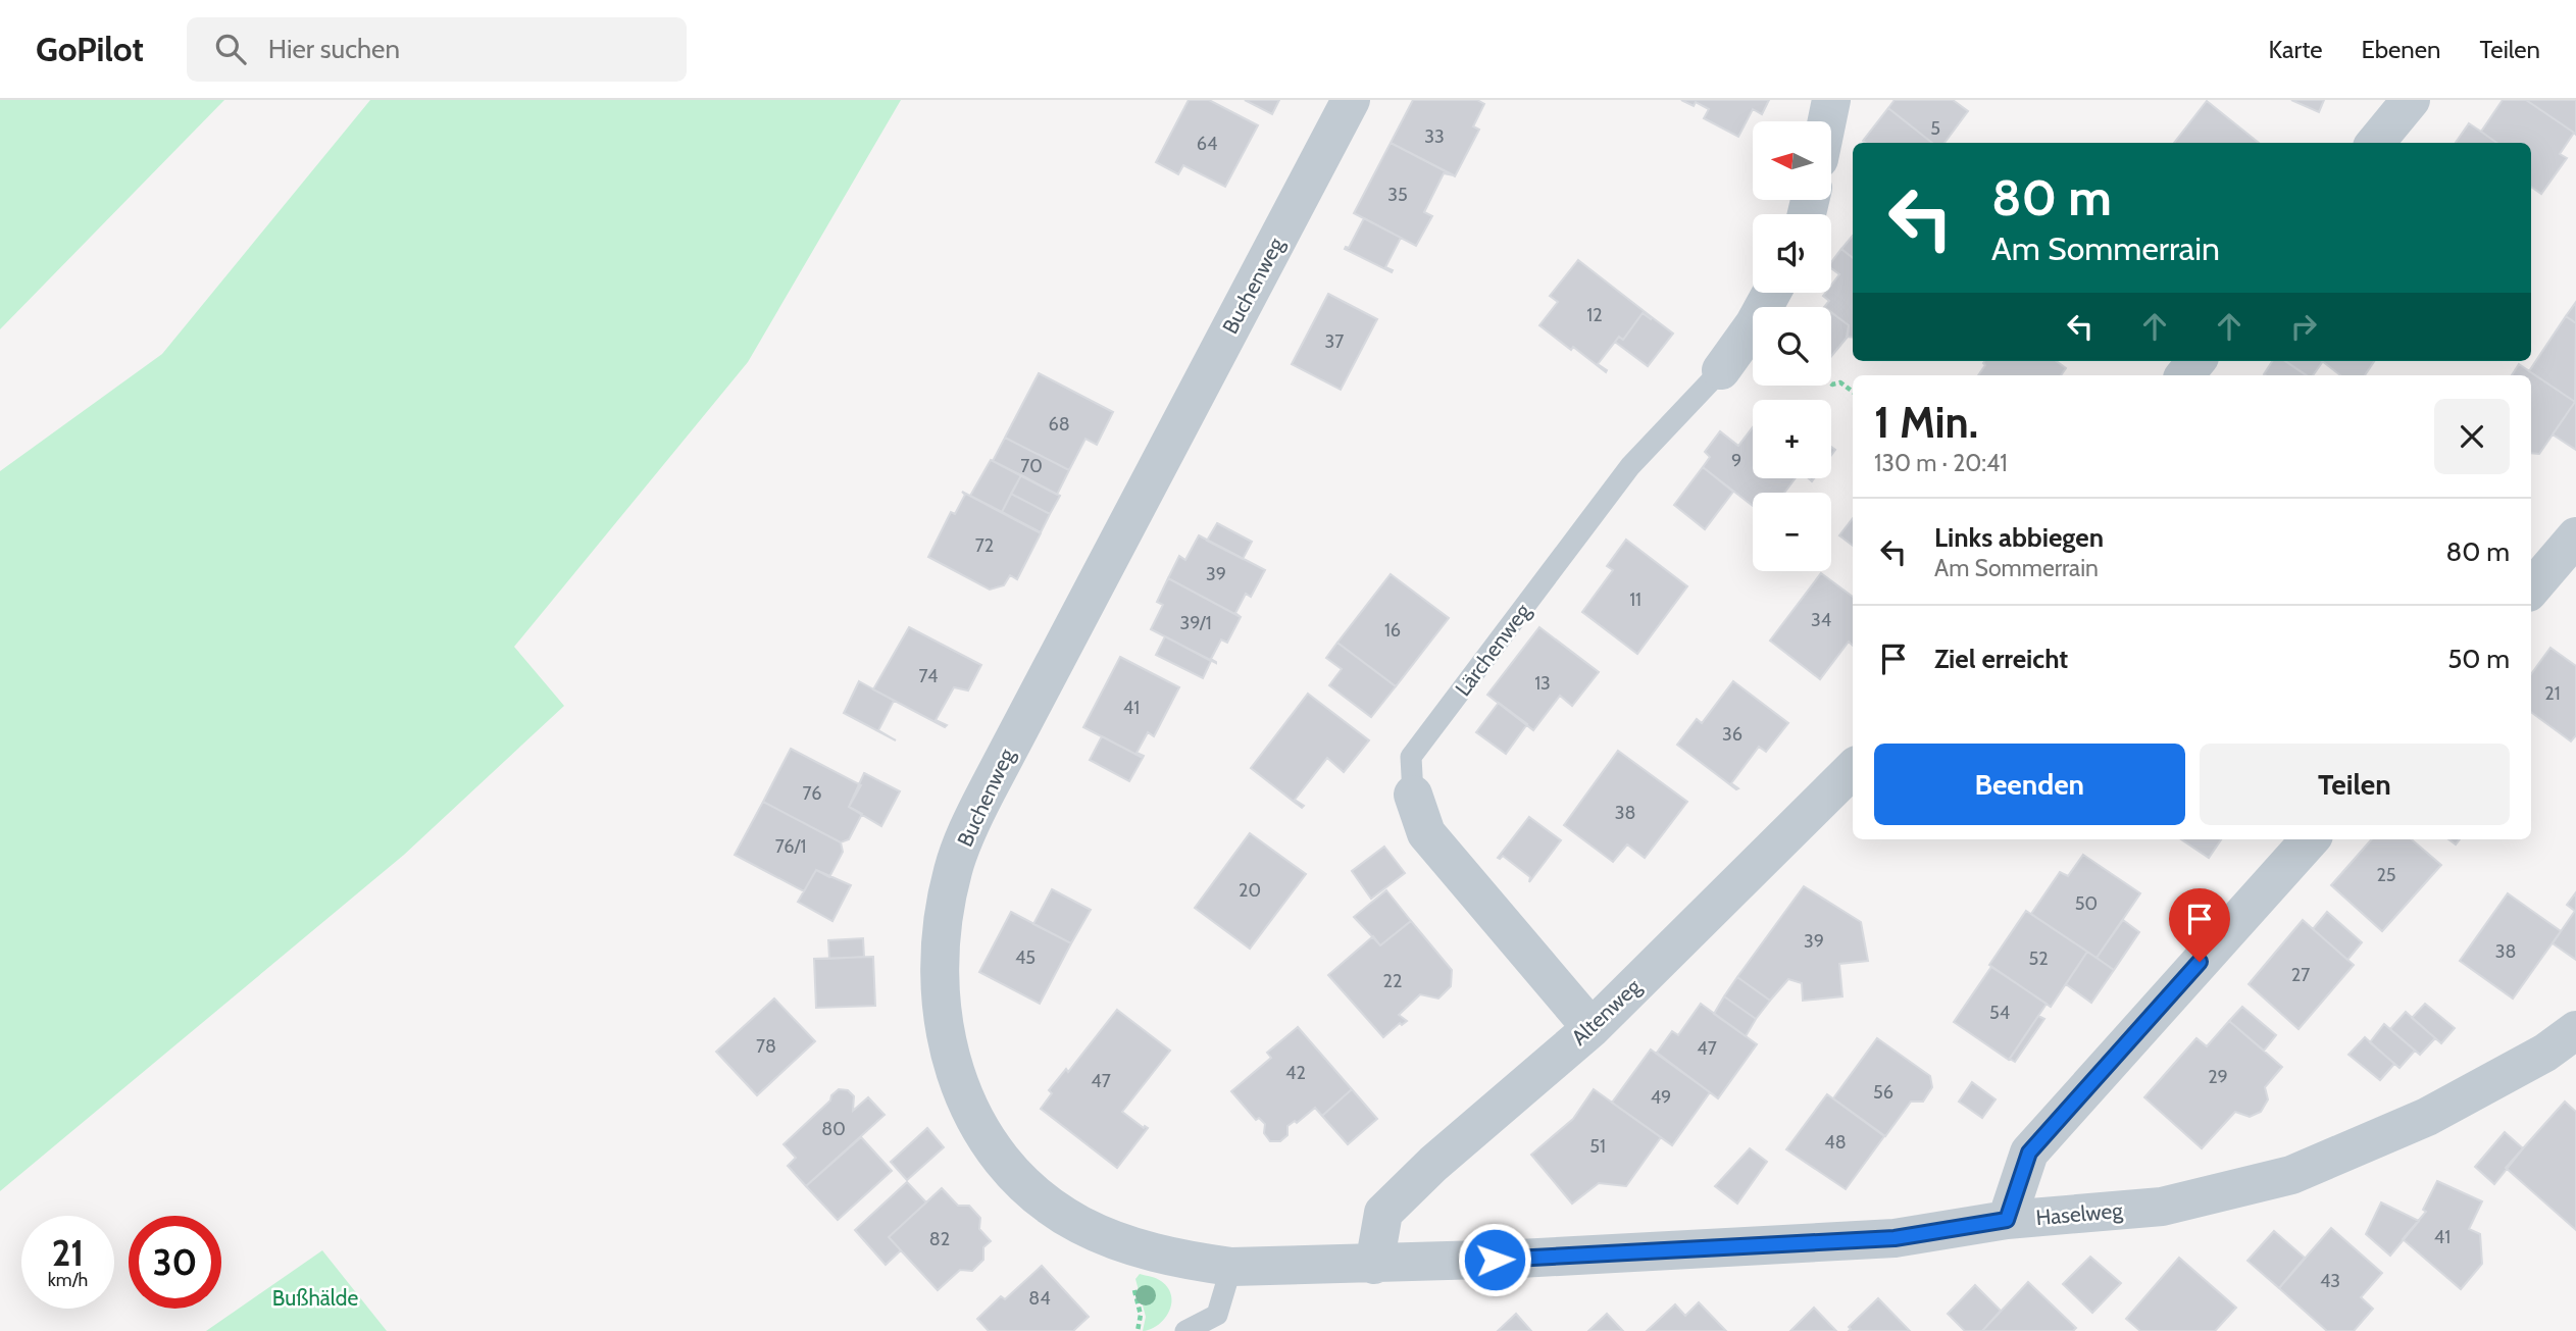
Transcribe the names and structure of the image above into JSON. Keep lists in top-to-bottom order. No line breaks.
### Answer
{"streets":{"street":["Buchenweg","Lärchenweg","Altenweg","Haselweg"]},"crossings":[["Buchenweg","Altenweg"],["Buchenweg","Haselweg"],["Lärchenweg","Altenweg"],["Altenweg","Haselweg"]],"parks":["Bußhälde"],"house_numbers":["5","33","64","35","12","37","68","9","70","72","39","11","34","39/1","16","74","13","21","41","36","76","38","76/1","25","20","50","39","38","45","52","27","22","54","78","47","42","29","47","56","49","80","48","51","41","82","43","84"],"north":"left","page":{"header":"GoPilot","search":"Hier suchen","nav":["Karte","Ebenen","Teilen"],"map_buttons":["+","−"],"turn":["80 m","Am Sommerrain"],"heading":["1 Min.","130 m · 20:41"],"list":[{"name":"Links abbiegen","note":"Am Sommerrain","value":"80 m"},{"name":"Ziel erreicht","value":"50 m"}],"buttons":["Beenden","Teilen"],"speed":"21 km/h","limit":"30"}}
